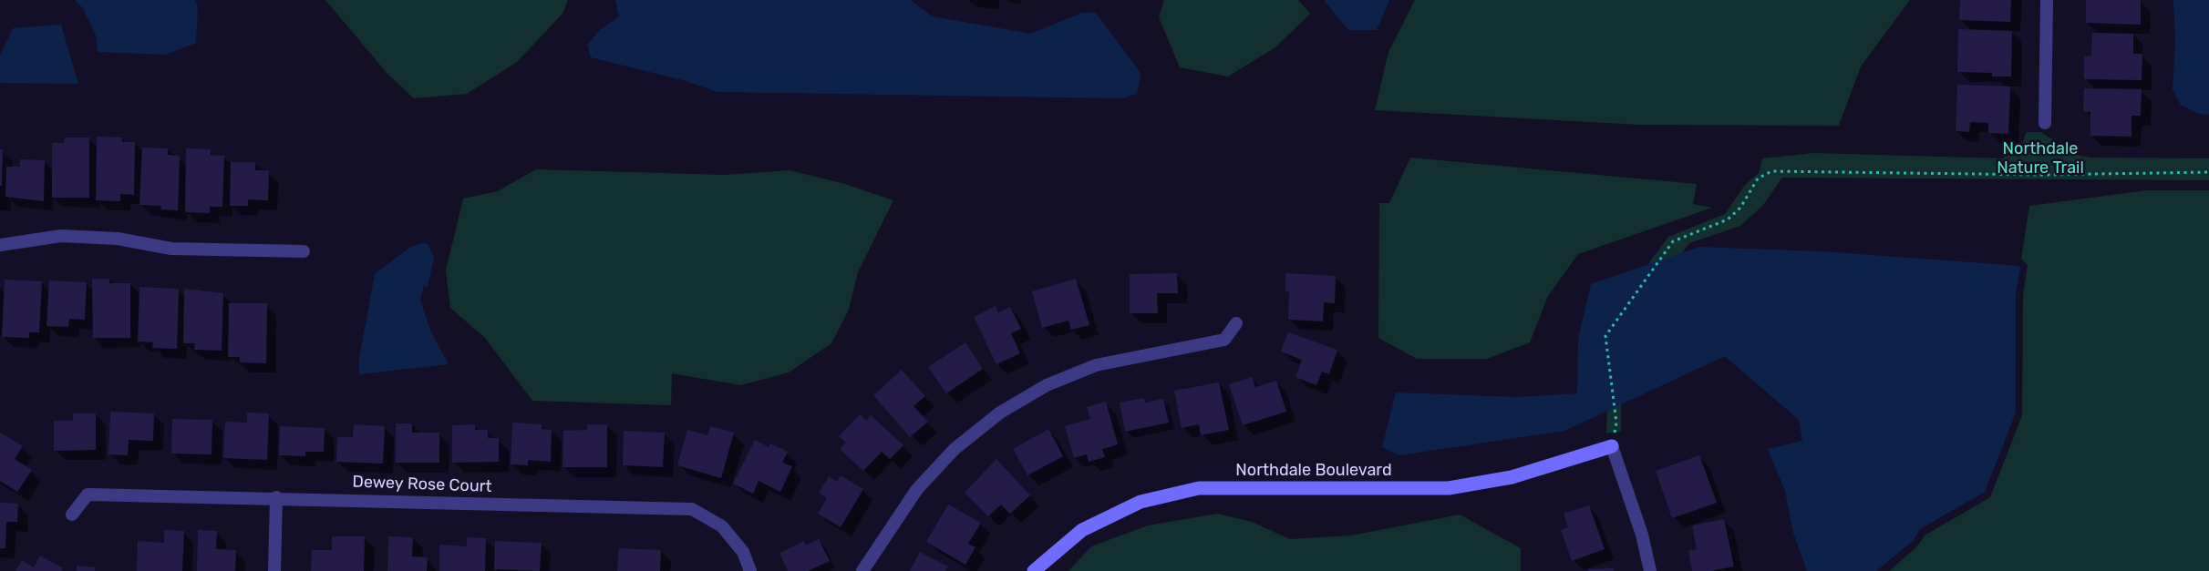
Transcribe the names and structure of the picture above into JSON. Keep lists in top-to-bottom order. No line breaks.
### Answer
{"streets":{"street":["Northdale Boulevard","Dewey Rose Court"]},"parks":["Northdale Nature Trail"]}
